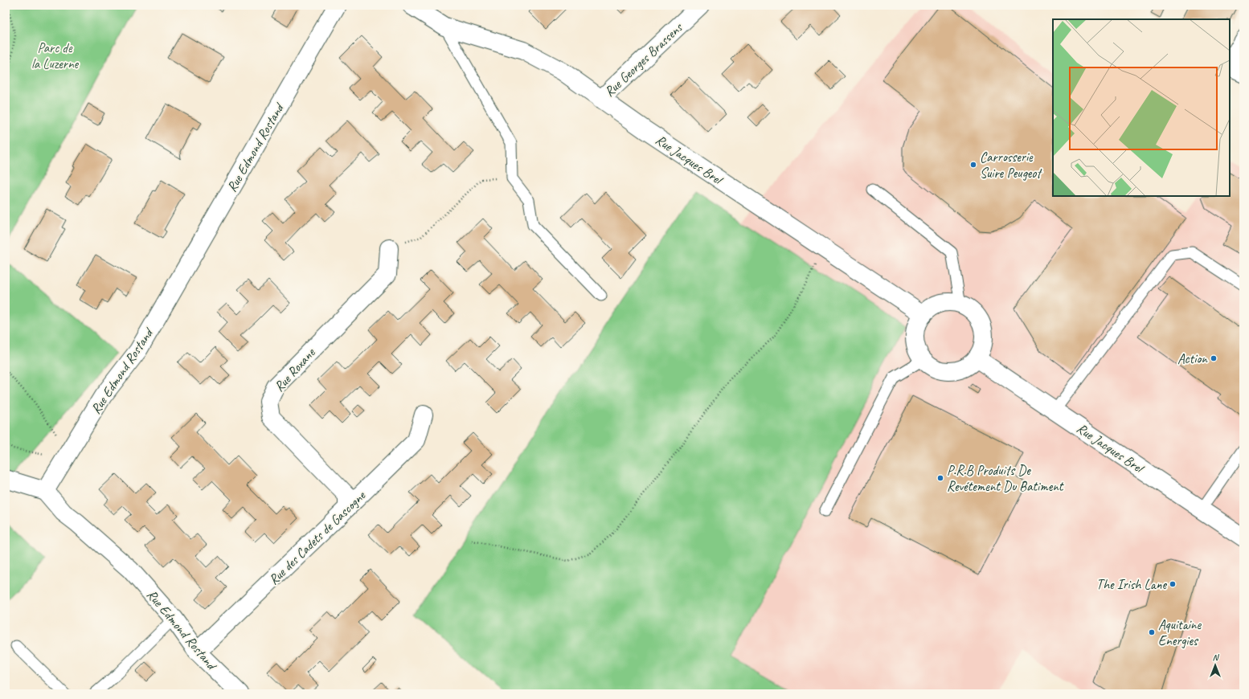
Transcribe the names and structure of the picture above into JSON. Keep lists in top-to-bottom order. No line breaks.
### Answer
{"streets":{"street":["Rue Georges Brassens","Rue Edmond Rostand","Rue Jacques Brel","Rue Roxane","Rue des Cadets de Gascogne"]},"crossings":[["Rue Georges Brassens","Rue Jacques Brel"],["Rue Edmond Rostand","Rue des Cadets de Gascogne"],["Rue Roxane","Rue des Cadets de Gascogne"]],"parks":["Parc de la Luzerne"],"places":["Carrosserie Suire Peugeot","Action","P.R.B Produits De Revétement Du Batiment","The Irish Lane","Aquitaine Energies"],"north":"top"}
